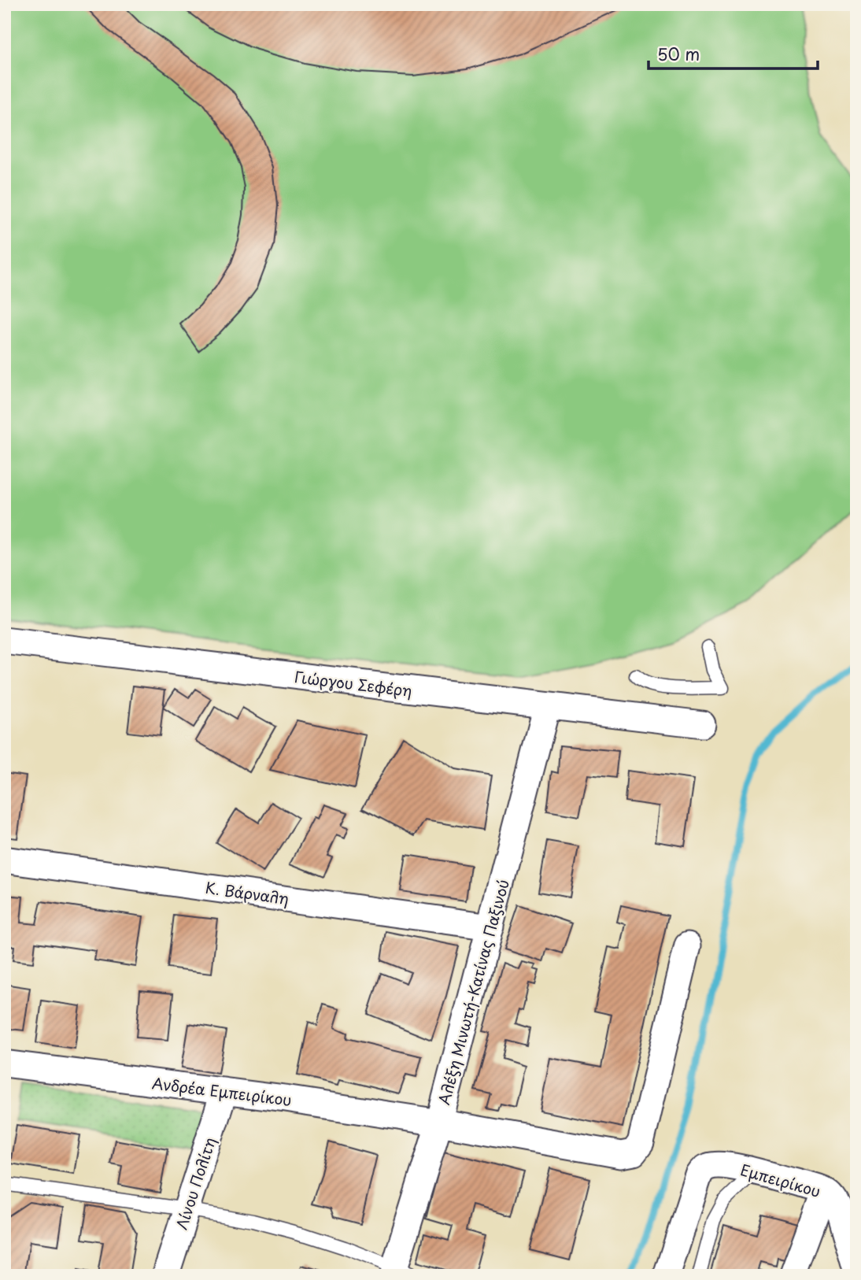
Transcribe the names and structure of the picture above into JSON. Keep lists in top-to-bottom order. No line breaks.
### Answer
{"streets":{"street":["Γιώργου Σεφέρη","Κ. Βάρναλη","Αλέξη Μινωτή-Κατίνας Παξινού","Ανδρέα Εμπειρίκου","Εμπειρίκου","Λίνου Πολίτη"]},"crossings":[["Γιώργου Σεφέρη","Αλέξη Μινωτή-Κατίνας Παξινού"],["Κ. Βάρναλη","Αλέξη Μινωτή-Κατίνας Παξινού"],["Αλέξη Μινωτή-Κατίνας Παξινού","Ανδρέα Εμπειρίκου"],["Ανδρέα Εμπειρίκου","Λίνου Πολίτη"]],"scale_bar":"50 m"}
